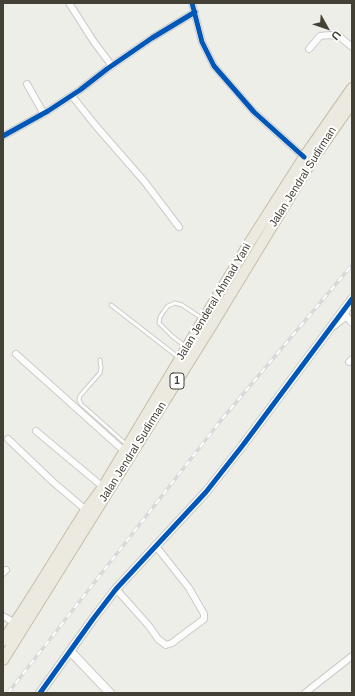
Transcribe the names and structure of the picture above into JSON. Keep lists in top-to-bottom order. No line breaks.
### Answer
{"streets":{"highway":["Jalan Jendral Sudirman","Jalan Jenderal Ahmad Yani","1"]},"crossings":[["Jalan Jendral Sudirman","Jalan Jenderal Ahmad Yani"]],"north":"bottom right"}
